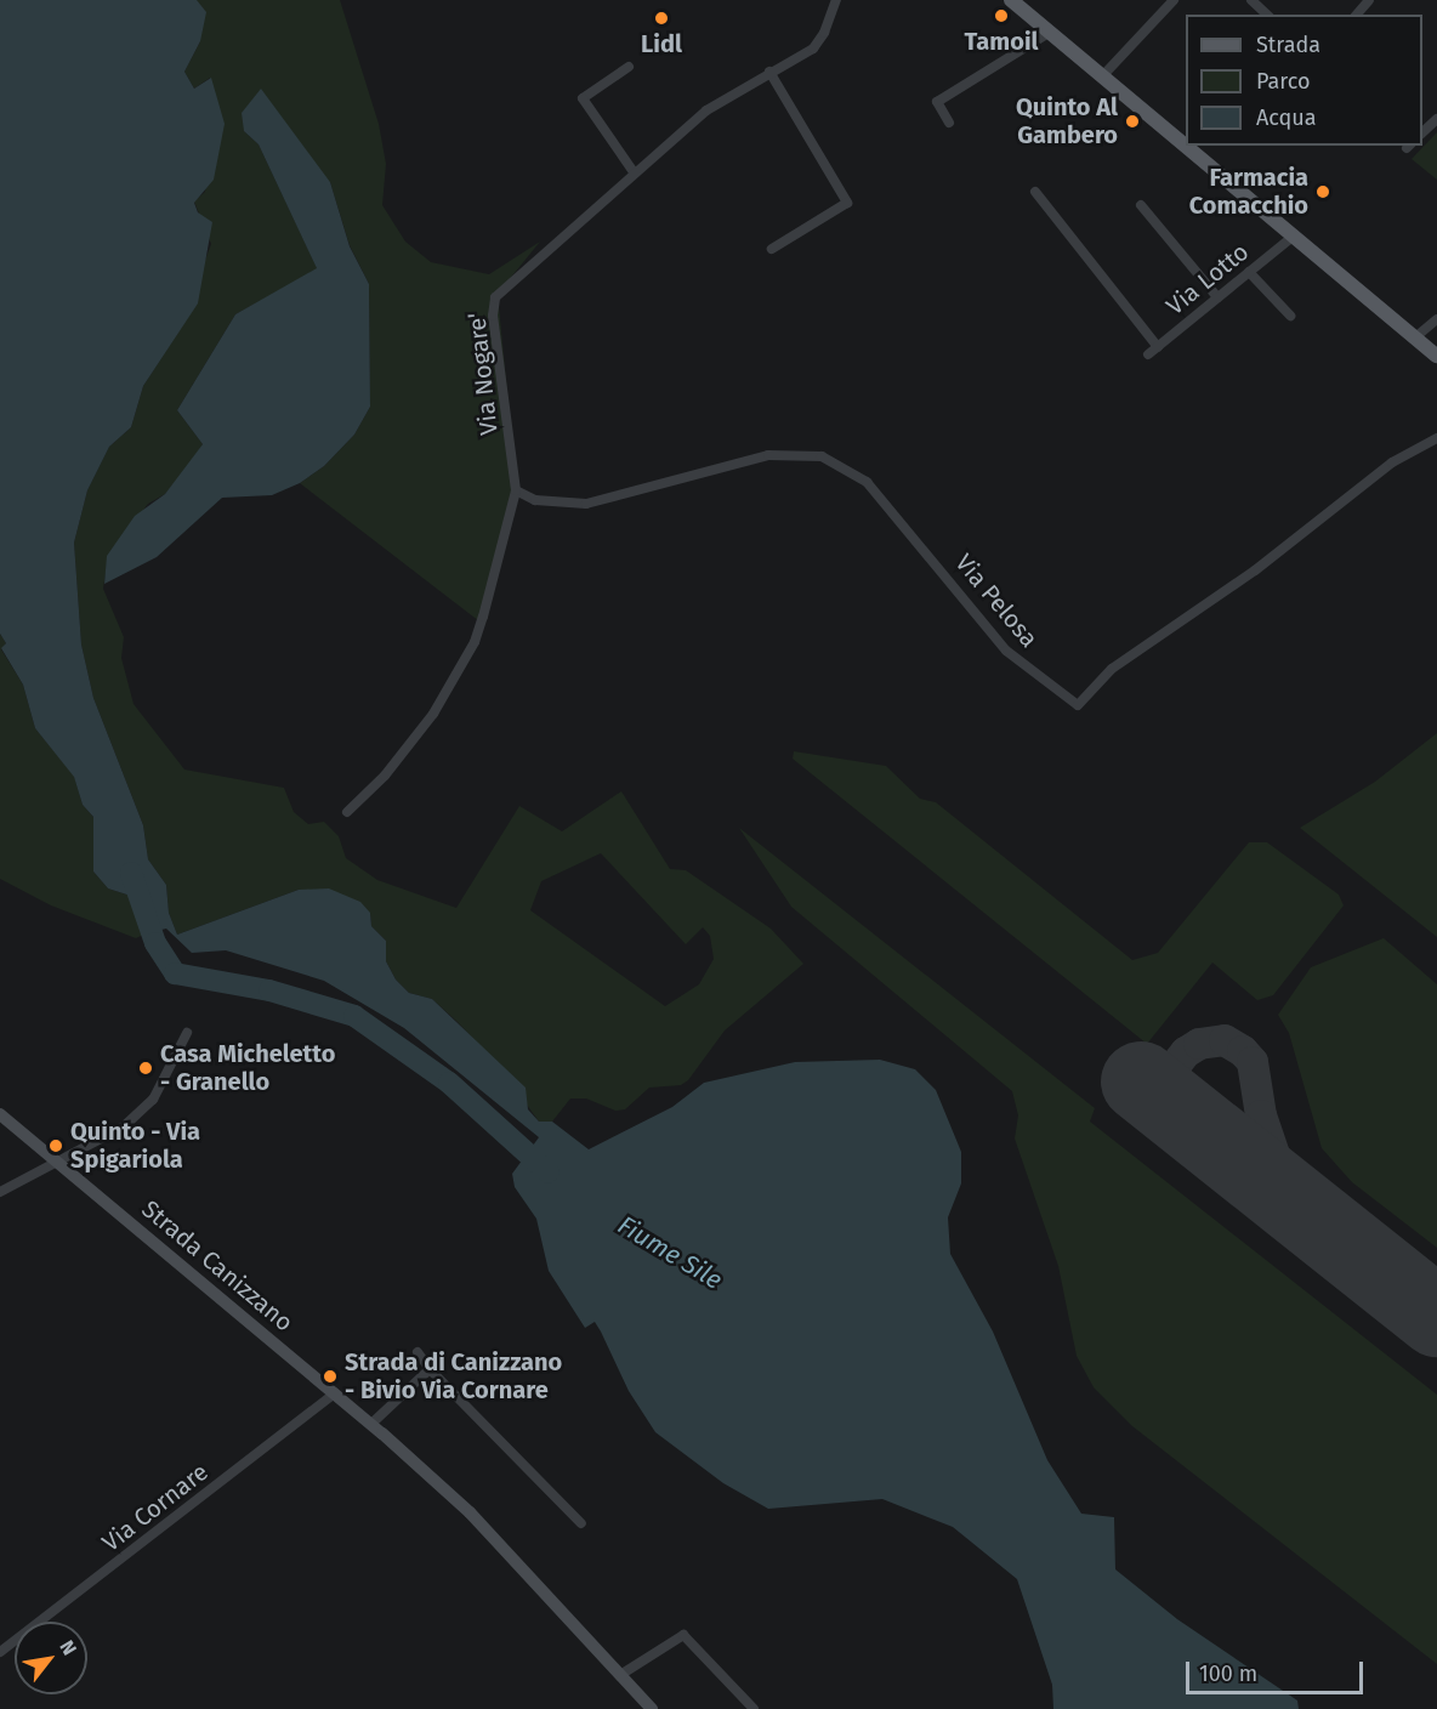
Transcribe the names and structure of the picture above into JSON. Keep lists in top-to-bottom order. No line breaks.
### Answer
{"streets":{"street":["Via Lotto","Via Nogare'","Via Pelosa","Strada Canizzano","Via Cornare"]},"crossings":[["Via Nogare'","Via Pelosa"],["Strada Canizzano","Via Cornare"]],"water":["Fiume Sile"],"places":["Tamoil","Lidl","Quinto Al Gambero","Farmacia Comacchio","Casa Micheletto - Granello","Quinto - Via Spigariola","Strada di Canizzano - Bivio Via Cornare"],"legend":["Strada","Parco","Acqua"],"scale_bar":"100 m","north":"top right"}
